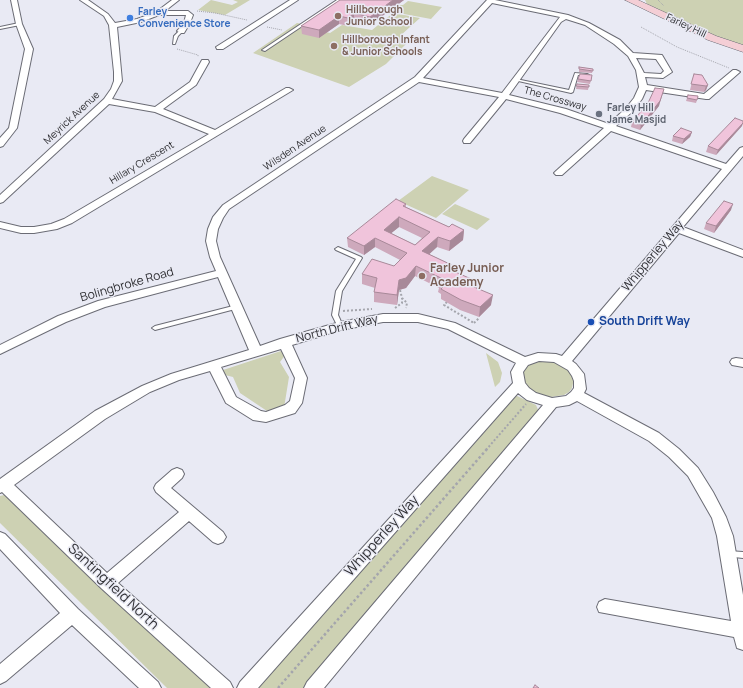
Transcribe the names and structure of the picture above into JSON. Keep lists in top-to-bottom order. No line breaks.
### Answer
{"streets":{"main road":["Farley Hill"],"street":["The Crossway","Meyrick Avenue","Wilsden Avenue","Hillary Crescent","Whipperley Way","Bolingbroke Road","North Drift Way","Santingfield North"]},"crossings":[["The Crossway","Wilsden Avenue"],["The Crossway","Whipperley Way"],["Wilsden Avenue","Bolingbroke Road"],["Wilsden Avenue","North Drift Way"],["Whipperley Way","North Drift Way"],["North Drift Way","Santingfield North"]],"places":["Hillborough Junior School","Farley Convenience Store","Hillborough Infant & Junior Schools","Farley Hill Jame Masjid","Farley Junior Academy","South Drift Way"]}
